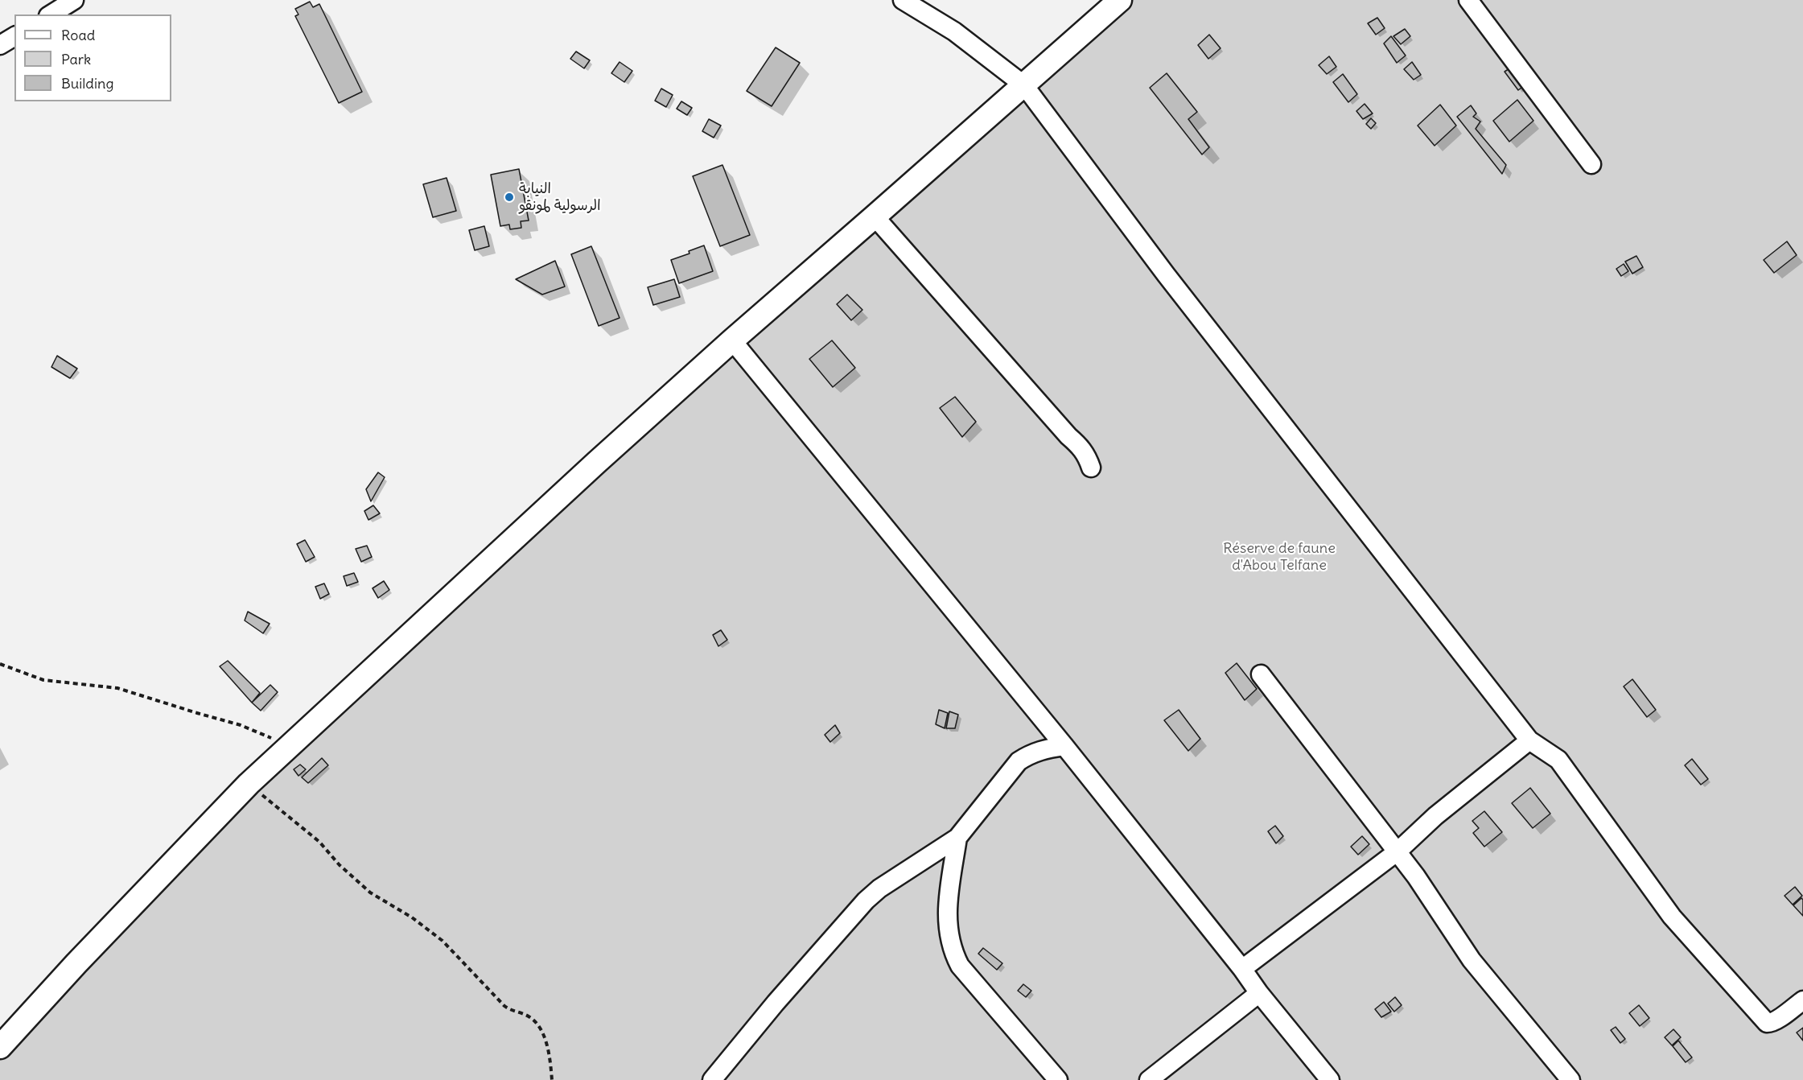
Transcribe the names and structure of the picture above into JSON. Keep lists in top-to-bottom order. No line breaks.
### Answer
{"parks":["Réserve de faune d'Abou Telfane"],"places":["النيابة الرسولية لمونقو"],"legend":["Road","Park","Building"]}
